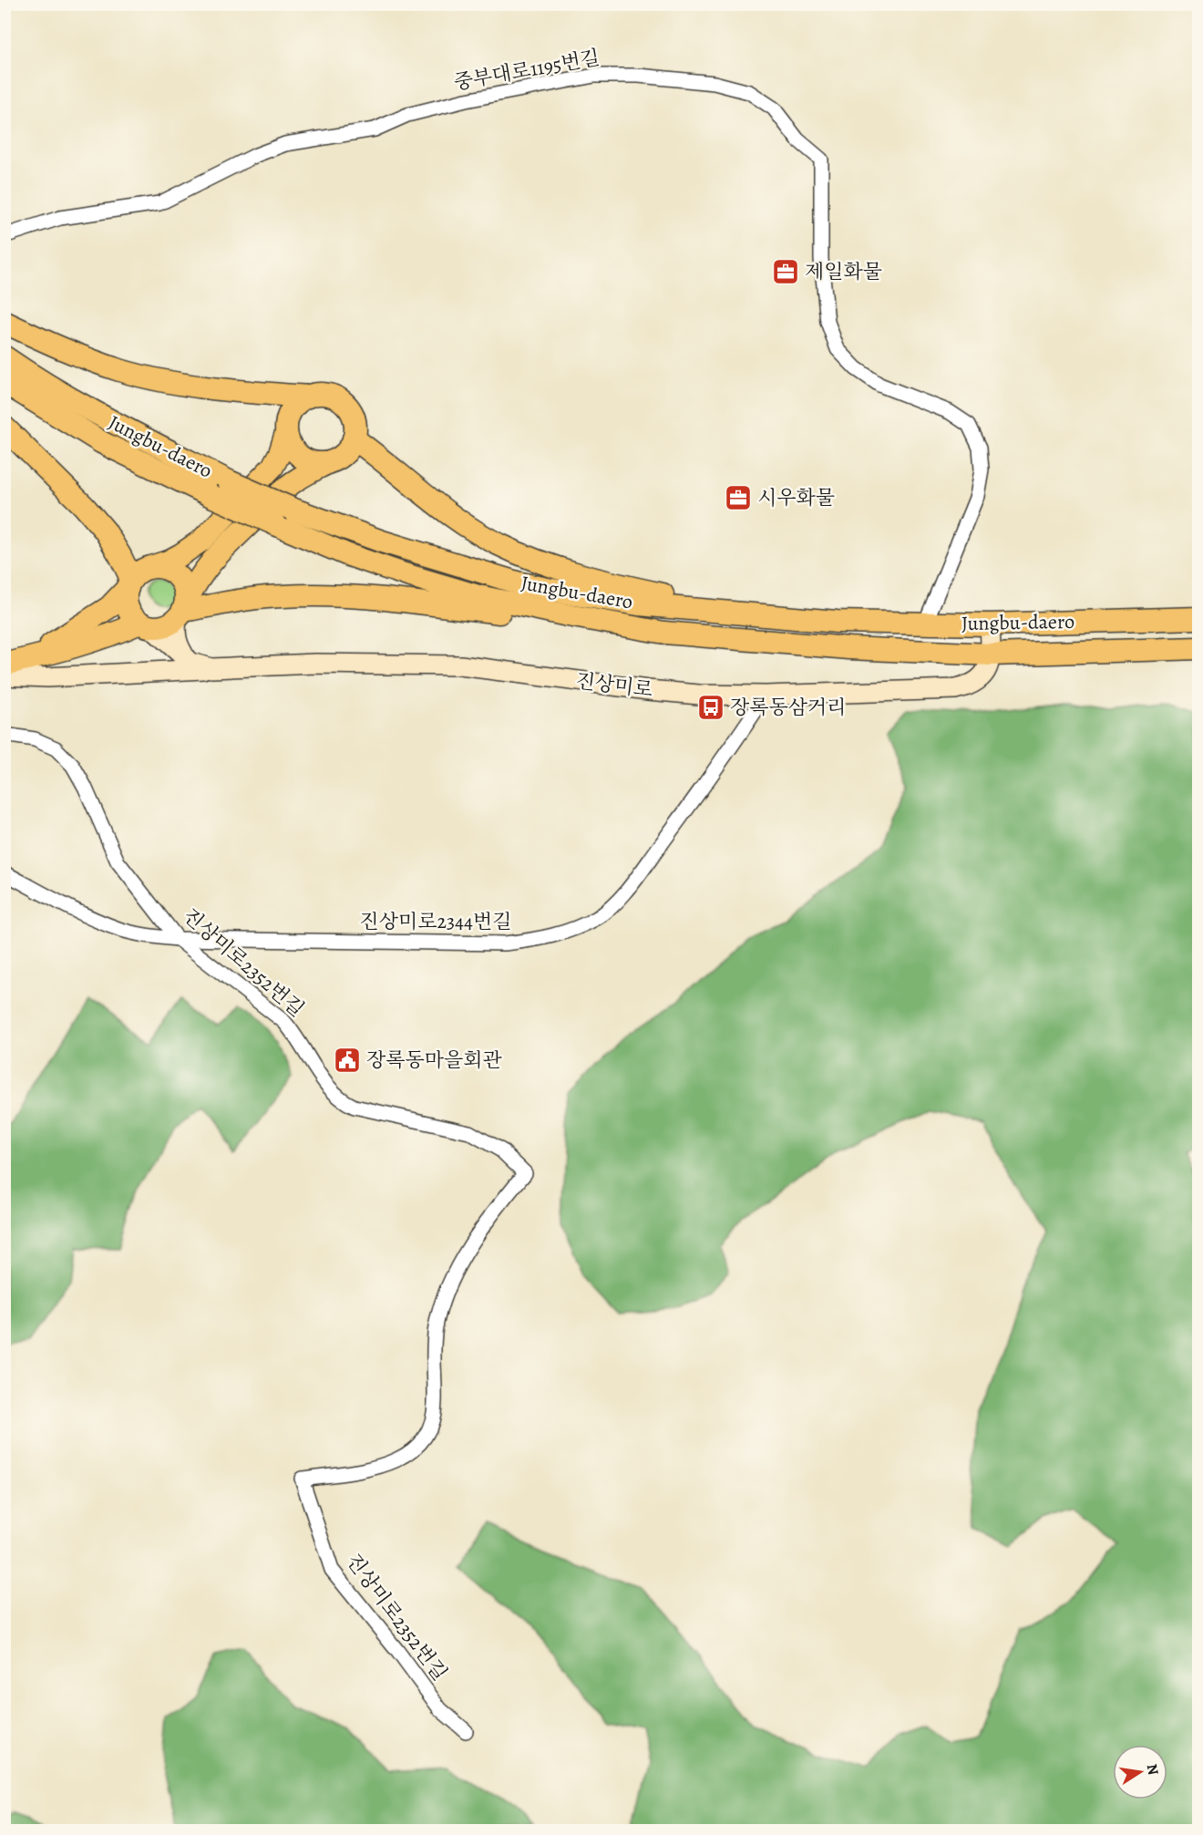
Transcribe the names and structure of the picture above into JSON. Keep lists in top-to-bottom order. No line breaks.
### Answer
{"streets":{"main road":["Jungbu-daero"],"street":["중부대로1195번길","진상미로","진상미로2344번길","진상미로2352번길"]},"crossings":[["중부대로1195번길","Jungbu-daero"],["Jungbu-daero","진상미로"],["진상미로","진상미로2344번길"],["진상미로2344번길","진상미로2352번길"]],"places":{"office":["제일화물","시우화물"],"bus stop":["장록동삼거리"],"public building":["장록동마을회관"]},"north":"right"}
